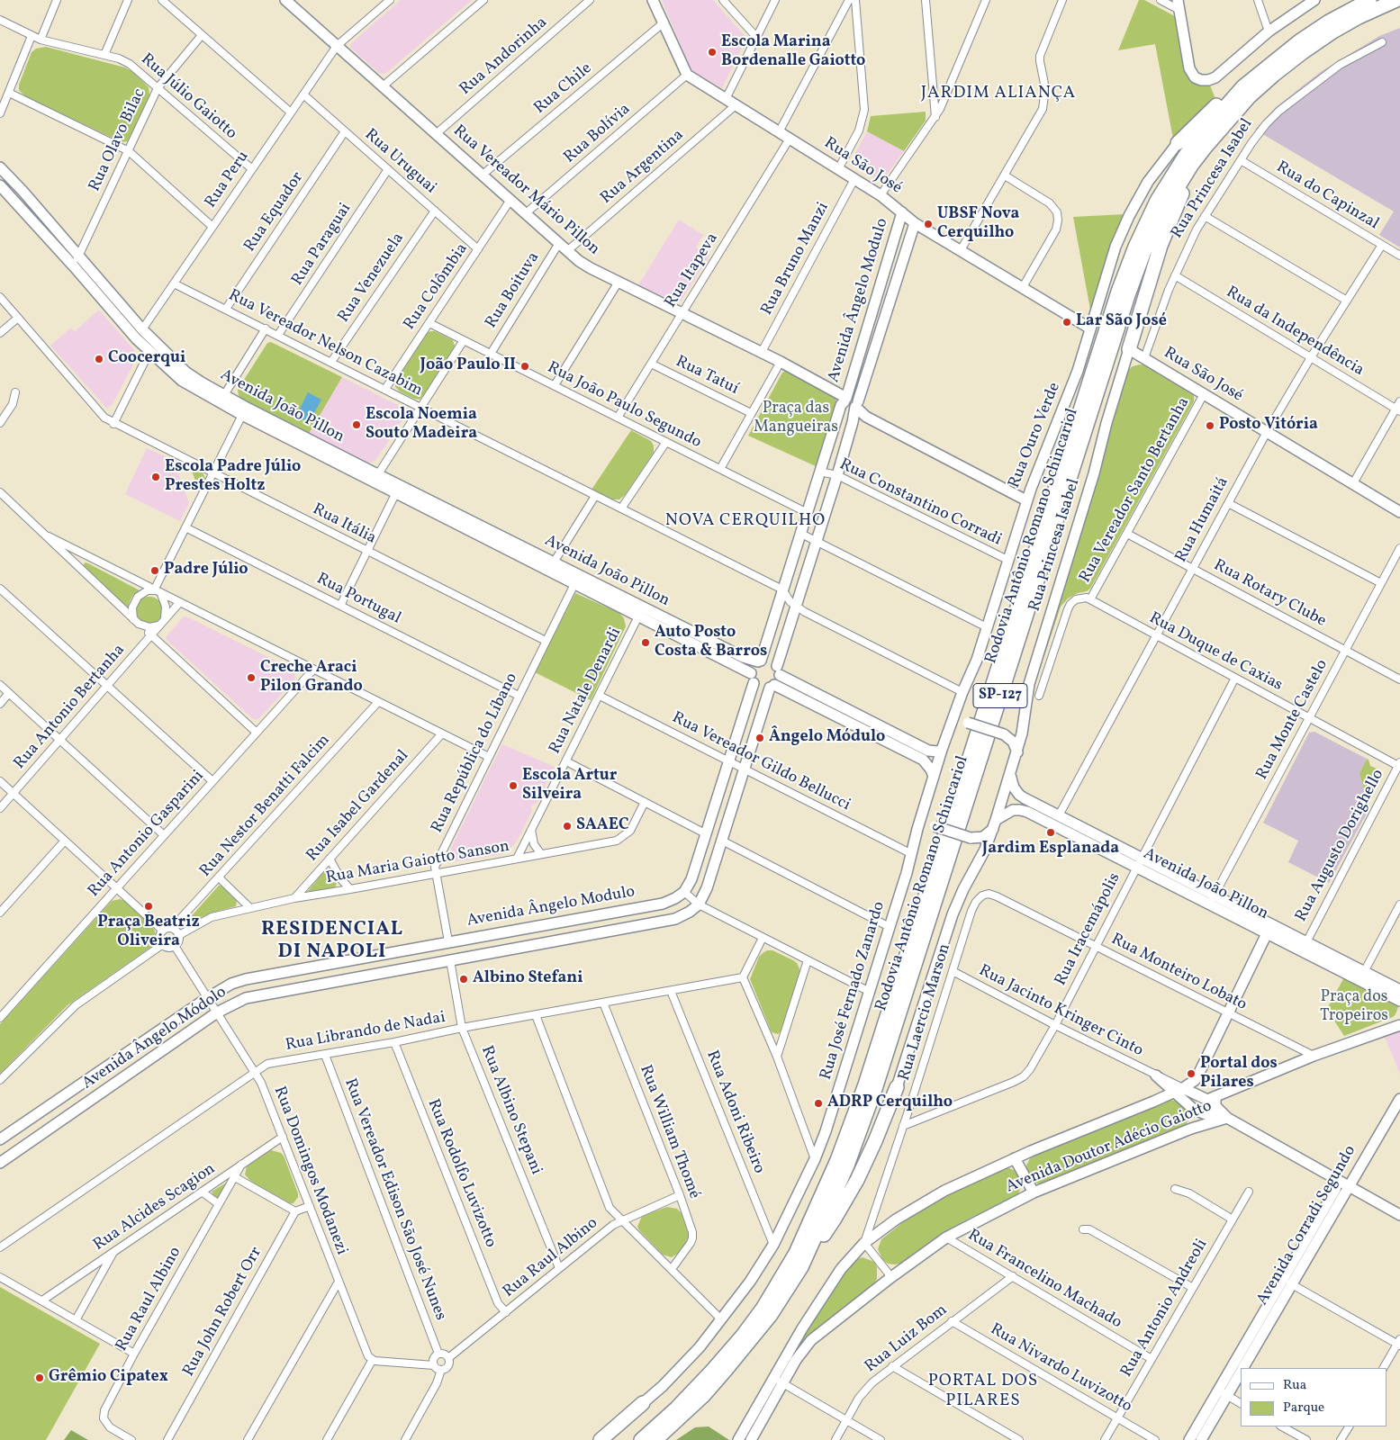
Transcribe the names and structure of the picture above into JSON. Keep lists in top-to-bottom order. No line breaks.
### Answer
{"streets":{"highway":["Rodovia Antônio Romano Schincariol","SP-127"],"street":["Rua Andorinha","Rua Chile","Rua Júlio Gaiotto","Rua Bolívia","Rua Olavo Bilac","Rua Uruguai","Rua São José","Rua Argentina","Rua Princesa Isabel","Rua Peru","Rua Vereador Mário Pillon","Rua do Capinzal","Rua Equador","Rua Paraguai","Rua Bruno Manzi","Rua Itapeva","Rua Venezuela","Rua Colômbia","Rua Boituva","Avenida Ângelo Modulo","Rua da Independência","Rua Vereador Nelson Cazabim","Rua Tatuí","Rua João Paulo Segundo","Avenida João Pillon","Rua Ouro Verde","Rua Vereador Santo Bertanha","Rua Constantino Corradi","Rua Humaitá","Rua Itália","Rua Rotary Clube","Rua Portugal","Rua Duque de Caxias","Rua Natale Denardi","Rua Antonio Bertanha","Rua Monte Castelo","Rua República do Líbano","Rua Vereador Gildo Bellucci","Rua Nestor Benatti Falcim","Rua Isabel Gardenal","Rua Antonio Gasparini","Rua Augusto Dorighello","Rua Maria Gaiotto Sanson","Rua Iracemápolis","Rua Monteiro Lobato","Rua José Fernado Zanardo","Rua Jacinto Kringer Cinto","Rua Laercio Marson","Rua Librando de Nadai","Avenida Ângelo Módolo","Rua Albino Stepani","Rua Adoni Ribeiro","Rua William Thomé","Avenida Doutor Adécio Gaiotto","Rua Domingos Modanezi","Rua Rodolfo Luvizotto","Rua Vereador Edison São José Nunes","Rua Alcides Scagion","Avenida Corradi Segundo","Rua Raul Albino","Rua Francelino Machado","Rua Antonio Andreoli","Rua John Robert Orr","Rua Luiz Bom","Rua Nivardo Luvizotto"]},"crossings":[["Rua Andorinha","Rua Vereador Mário Pillon"],["Rua Chile","Rua Vereador Mário Pillon"],["Rua Júlio Gaiotto","Rua Olavo Bilac"],["Rua Júlio Gaiotto","Rua Peru"],["Rua Bolívia","Rua São José"],["Rua Bolívia","Rua Vereador Mário Pillon"],["Rua Olavo Bilac","Avenida João Pillon"],["Rua Uruguai","Rua Peru"],["Rua Uruguai","Rua Equador"],["Rua Uruguai","Rua Paraguai"],["Rua Uruguai","Rua Venezuela"],["Rua Uruguai","Rua Colômbia"],["Rua São José","Rua Argentina"],["Rua São José","Rua Princesa Isabel"],["Rua São José","Rua Bruno Manzi"],["Rua São José","Rua Itapeva"],["Rua São José","Avenida Ângelo Modulo"],["Rua São José","Rua Ouro Verde"],["Rua São José","Rua Vereador Santo Bertanha"],["Rua São José","Rua Humaitá"],["Rua Argentina","Rua Vereador Mário Pillon"],["Rua Princesa Isabel","Rua do Capinzal"],["Rua Princesa Isabel","Rua da Independência"],["Rua Princesa Isabel","Avenida João Pillon"],["Rua Princesa Isabel","Rua Ouro Verde"],["Rua Princesa Isabel","Rua Vereador Santo Bertanha"],["Rua Princesa Isabel","Rua Duque de Caxias"],["Rua Princesa Isabel","Rua José Fernado Zanardo"],["Rua Peru","Rua Vereador Mário Pillon"],["Rua Peru","Rua Vereador Nelson Cazabim"],["Rua Peru","Avenida João Pillon"],["Rua Vereador Mário Pillon","Rua Bruno Manzi"],["Rua Vereador Mário Pillon","Rua Itapeva"],["Rua Vereador Mário Pillon","Rua Colômbia"],["Rua Vereador Mário Pillon","Rua Boituva"],["Rua Vereador Mário Pillon","Avenida Ângelo Modulo"],["Rua do Capinzal","Rua Humaitá"],["Rua Equador","Rua Vereador Nelson Cazabim"],["Rua Paraguai","Rua Vereador Nelson Cazabim"],["Rua Itapeva","Rua Tatuí"],["Rua Itapeva","Rua João Paulo Segundo"],["Rua Venezuela","Rua Vereador Nelson Cazabim"],["Rua Colômbia","Rua Vereador Nelson Cazabim"],["Rua Colômbia","Rua João Paulo Segundo"],["Rua Boituva","Rua João Paulo Segundo"],["Avenida Ângelo Modulo","Rua Vereador Nelson Cazabim"],["Avenida Ângelo Modulo","Rua João Paulo Segundo"],["Avenida Ângelo Modulo","Avenida João Pillon"],["Avenida Ângelo Modulo","Rua Constantino Corradi"],["Avenida Ângelo Modulo","Rua República do Líbano"],["Avenida Ângelo Modulo","Avenida Ângelo Módolo"],["Avenida Ângelo Modulo","Rua Domingos Modanezi"],["Rua da Independência","Rua Humaitá"],["Rua Vereador Nelson Cazabim","Rua Ouro Verde"],["Avenida João Pillon","Rua Ouro Verde"],["Avenida João Pillon","Rua Humaitá"],["Avenida João Pillon","Rua Natale Denardi"],["Avenida João Pillon","Rua Monte Castelo"],["Avenida João Pillon","Rua República do Líbano"],["Avenida João Pillon","Rua Augusto Dorighello"],["Avenida João Pillon","Rua Iracemápolis"],["Avenida João Pillon","Rua José Fernado Zanardo"],["Avenida João Pillon","Avenida Doutor Adécio Gaiotto"],["Rua Ouro Verde","Rua Constantino Corradi"],["Rua Ouro Verde","Rua José Fernado Zanardo"],["Rua Vereador Santo Bertanha","Rua Rotary Clube"],["Rua Vereador Santo Bertanha","Rua Duque de Caxias"],["Rua Humaitá","Rua Rotary Clube"],["Rua Humaitá","Rua Duque de Caxias"],["Rua Itália","Rua República do Líbano"],["Rua Rotary Clube","Rua Monte Castelo"],["Rua Portugal","Rua República do Líbano"],["Rua Duque de Caxias","Rua Monte Castelo"],["Rua Duque de Caxias","Rua Augusto Dorighello"],["Rua Duque de Caxias","Rua Iracemápolis"],["Rua Natale Denardi","Rua Vereador Gildo Bellucci"],["Rua Natale Denardi","Rua Maria Gaiotto Sanson"],["Rua República do Líbano","Rua Maria Gaiotto Sanson"],["Rua Vereador Gildo Bellucci","Rua José Fernado Zanardo"],["Rua Nestor Benatti Falcim","Rua Maria Gaiotto Sanson"],["Rua Nestor Benatti Falcim","Rua Domingos Modanezi"],["Rua Isabel Gardenal","Rua Maria Gaiotto Sanson"],["Rua Maria Gaiotto Sanson","Rua Domingos Modanezi"],["Rua Iracemápolis","Rua Monteiro Lobato"],["Rua Iracemápolis","Rua Jacinto Kringer Cinto"],["Rua Iracemápolis","Rua Laercio Marson"],["Rua Monteiro Lobato","Rua Laercio Marson"],["Rua Monteiro Lobato","Avenida Doutor Adécio Gaiotto"],["Rua José Fernado Zanardo","Rua Adoni Ribeiro"],["Rua Jacinto Kringer Cinto","Rua Laercio Marson"],["Rua Laercio Marson","Avenida Doutor Adécio Gaiotto"],["Rua Librando de Nadai","Rua Albino Stepani"],["Rua Librando de Nadai","Rua Adoni Ribeiro"],["Rua Librando de Nadai","Rua William Thomé"],["Rua Librando de Nadai","Rua Domingos Modanezi"],["Rua Librando de Nadai","Rua Rodolfo Luvizotto"],["Rua Librando de Nadai","Rua Vereador Edison São José Nunes"],["Avenida Ângelo Módolo","Rua Albino Stepani"],["Avenida Ângelo Módolo","Rua Domingos Modanezi"],["Rua Albino Stepani","Rua Raul Albino"],["Rua William Thomé","Rua Raul Albino"],["Avenida Doutor Adécio Gaiotto","Rua Francelino Machado"],["Rua Domingos Modanezi","Rua Alcides Scagion"],["Rua Rodolfo Luvizotto","Rua Raul Albino"],["Rua Vereador Edison São José Nunes","Rua Raul Albino"],["Rua Alcides Scagion","Rua Raul Albino"],["Rua Francelino Machado","Rua Antonio Andreoli"],["Rua Francelino Machado","Rua Luiz Bom"],["Rua Antonio Andreoli","Rua Nivardo Luvizotto"],["Rua Luiz Bom","Rua Nivardo Luvizotto"]],"districts":["JARDIM ALIANÇA","NOVA CERQUILHO","RESIDENCIAL DI NAPOLI","PORTAL DOS PILARES"],"parks":["Praça das Mangueiras","Praça dos Tropeiros"],"places":["Escola Marina Bordenalle Gaiotto","UBSF Nova Cerquilho","Lar São José","Coocerqui","João Paulo II","Escola Noemia Souto Madeira","Posto Vitória","Escola Padre Júlio Prestes Holtz","Padre Júlio","Auto Posto Costa & Barros","Creche Araci Pilon Grando","Ângelo Módulo","Escola Artur Silveira","SAAEC","Jardim Esplanada","Praça Beatriz Oliveira","Albino Stefani","Portal dos Pilares","ADRP Cerquilho","Grêmio Cipatex"],"legend":["Rua","Parque"]}
